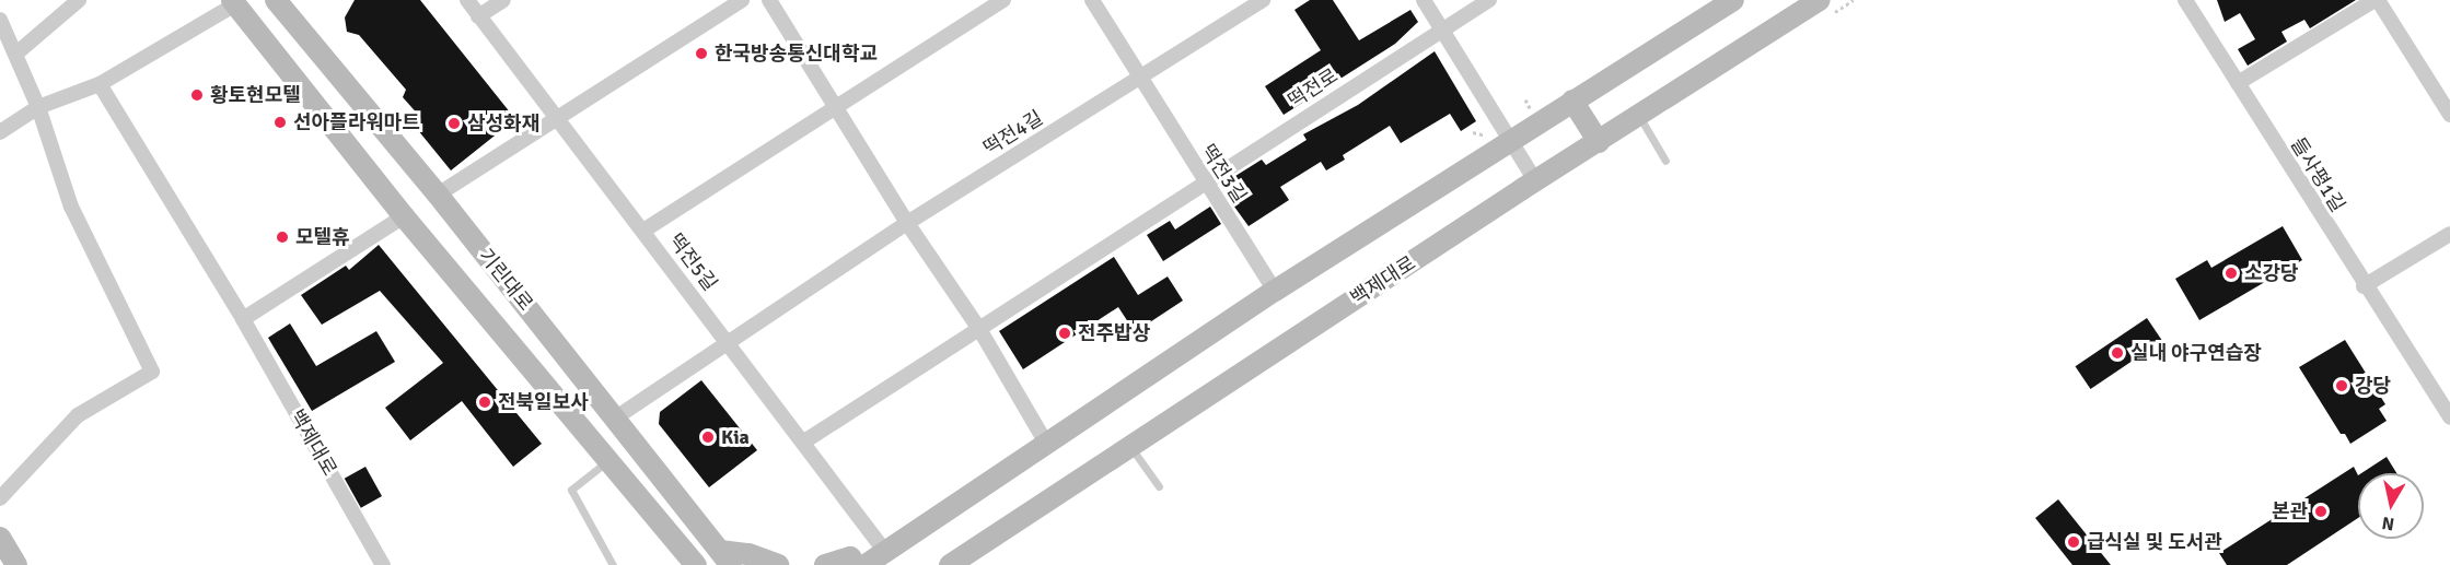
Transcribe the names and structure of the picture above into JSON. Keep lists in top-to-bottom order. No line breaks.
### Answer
{"streets":{"street":["떡전로","떡전4길","떡전3길","들사평1길","떡전5길","기린대로","백제대로"]},"crossings":[["떡전로","떡전3길"],["떡전4길","떡전3길"],["떡전4길","떡전5길"],["떡전4길","기린대로"]],"places":["한국방송통신대학교","황토현모텔","선아플라워마트","삼성화재","모텔휴","소강당","전주밥상","실내 야구연습장","강당","전북일보사","Kia","본관","급식실 및 도서관"],"north":"bottom"}
